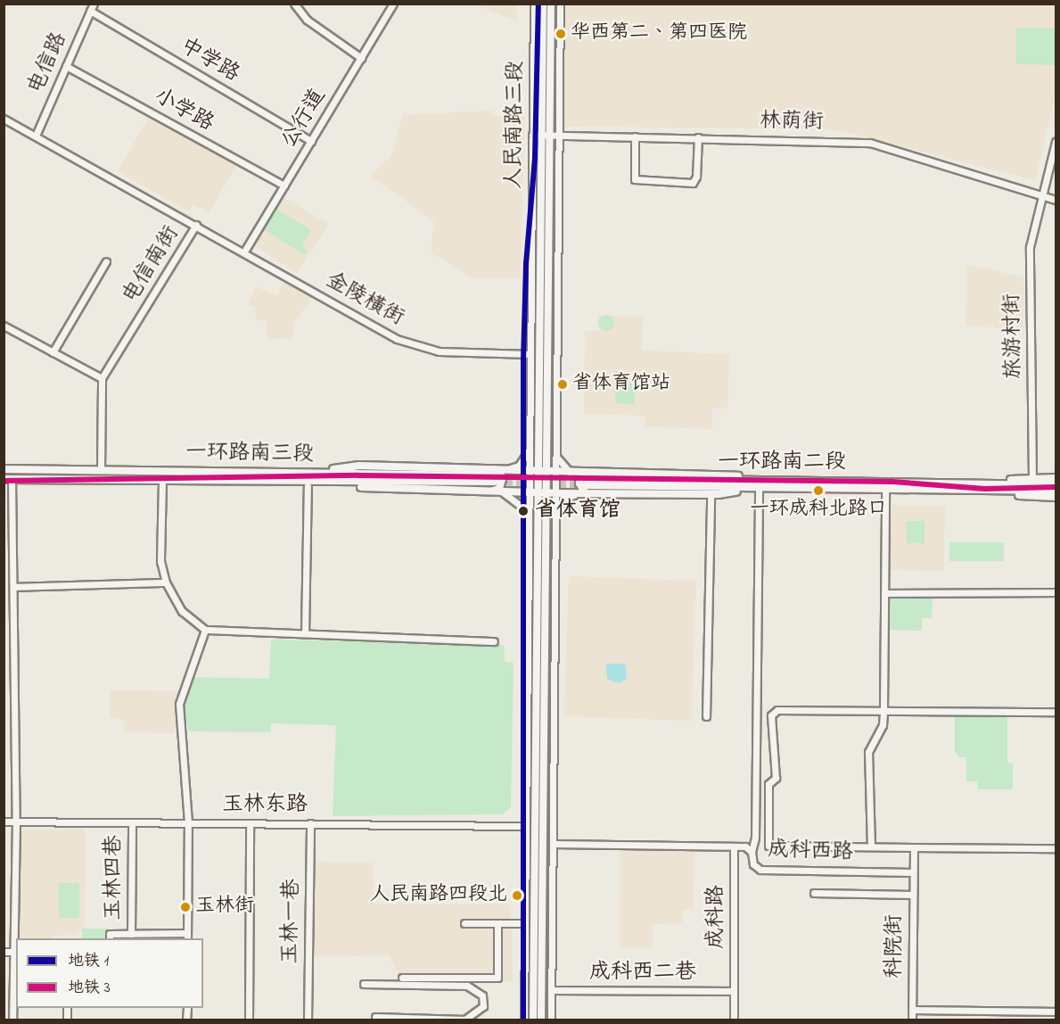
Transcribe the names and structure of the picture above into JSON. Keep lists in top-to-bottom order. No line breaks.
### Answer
{"streets":{"main road":["人民南路三段","一环路南三段","一环路南二段"],"street":["中学路","电信路","小学路","公行道","林荫街","电信南街","金陵横街","旅游村街","玉林东路","成科西路","玉林四巷","成科路","玉林一巷","科院街","成科西二巷"]},"crossings":[["中学路","电信路"],["中学路","公行道"],["电信路","小学路"],["电信路","电信南街"],["小学路","公行道"],["公行道","金陵横街"],["林荫街","人民南路三段"],["林荫街","旅游村街"],["人民南路三段","金陵横街"],["人民南路三段","玉林东路"],["人民南路三段","成科西路"],["人民南路三段","成科西二巷"],["电信南街","金陵横街"],["玉林东路","玉林四巷"],["玉林东路","玉林一巷"],["成科西路","成科路"],["成科西路","科院街"],["成科路","成科西二巷"]],"places":["华西第二、第四医院","省体育馆站","一环成科北路口","省体育馆","人民南路四段北","玉林街"],"lines":["metro line 1","metro line 3"],"legend":["地铁 1","地铁 3"]}
